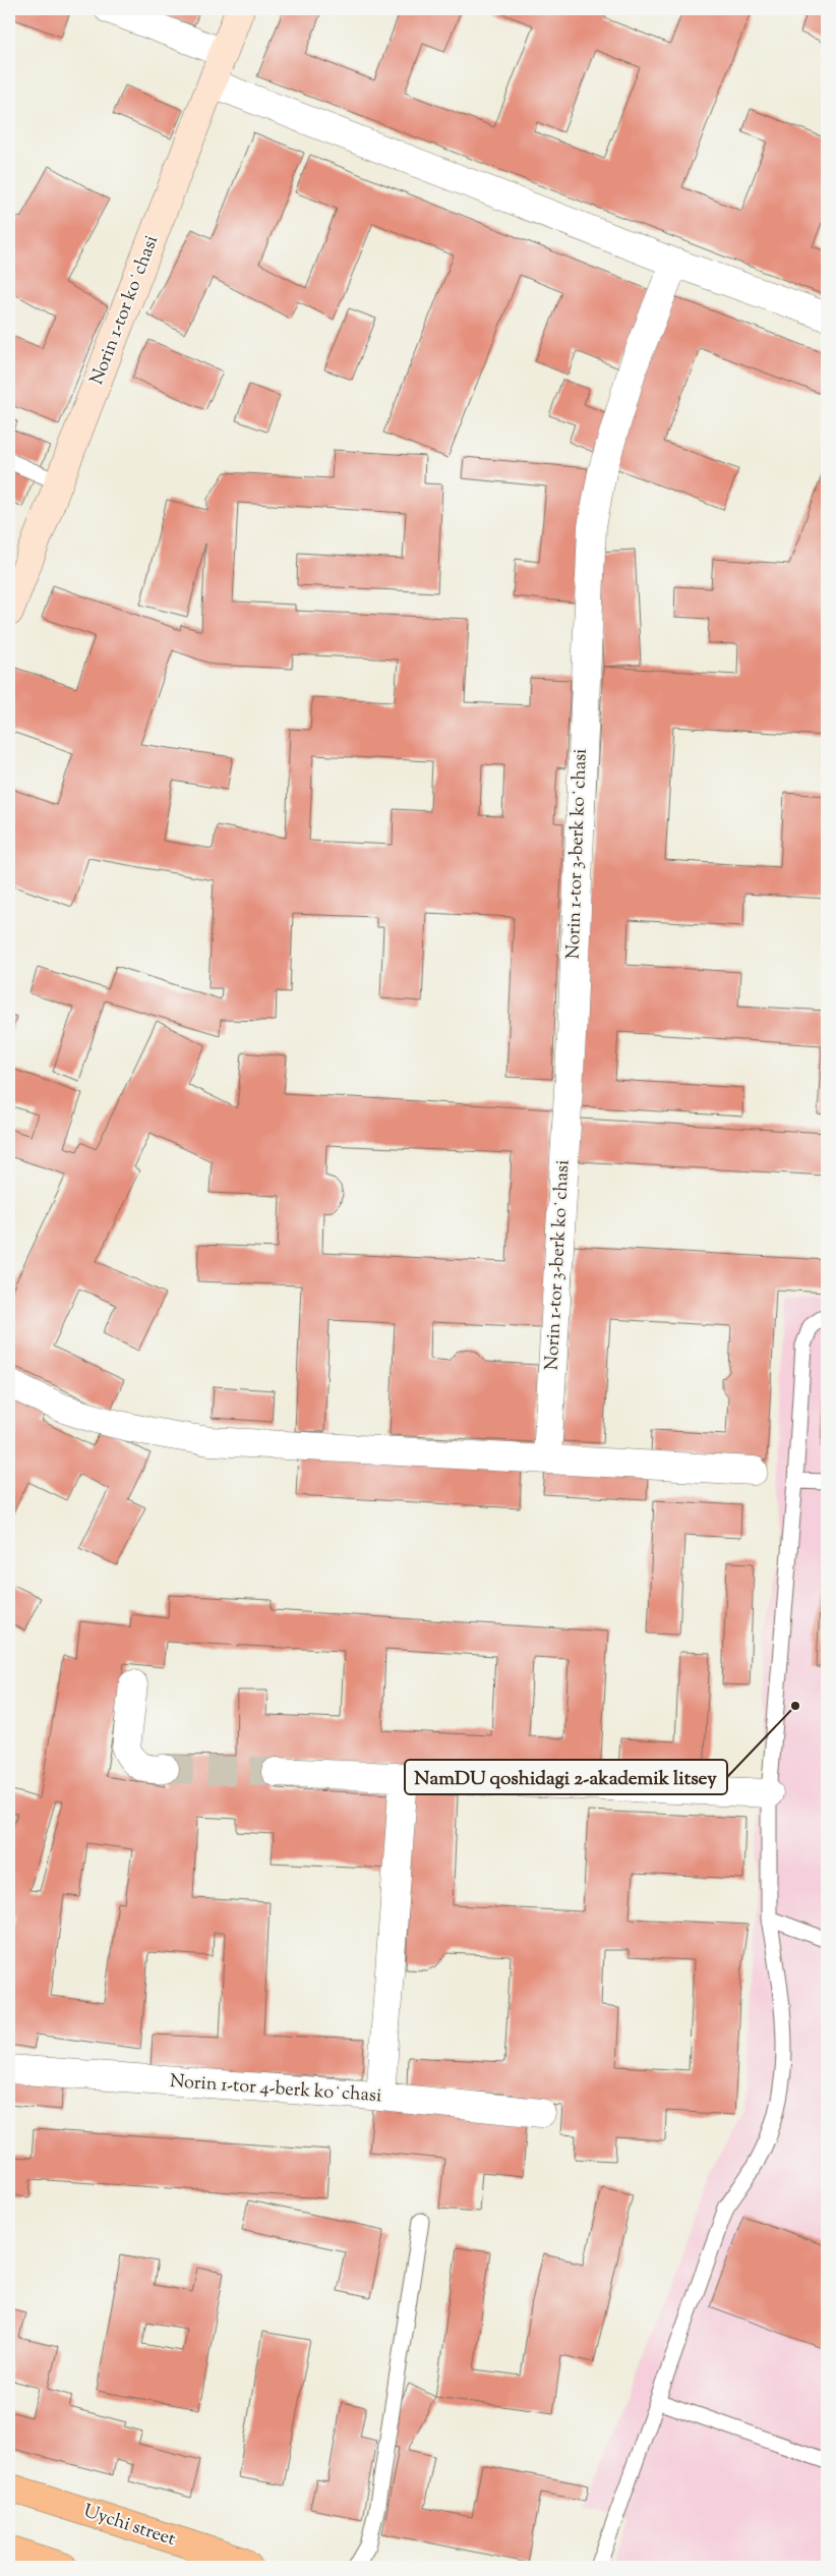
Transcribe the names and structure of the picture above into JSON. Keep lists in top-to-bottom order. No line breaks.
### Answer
{"streets":{"main road":["Uychi street"],"street":["Norin 1-tor koʻchasi","Norin 1-tor 3-berk koʻchasi","Norin 1-tor 4-berk koʻchasi"]},"places":["NamDU qoshidagi 2-akademik litsey"]}
